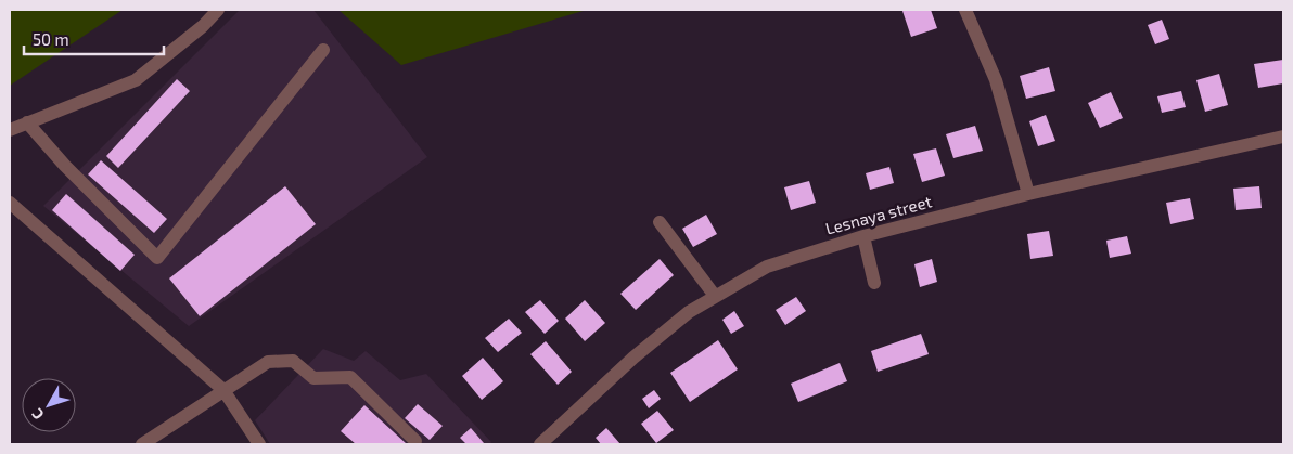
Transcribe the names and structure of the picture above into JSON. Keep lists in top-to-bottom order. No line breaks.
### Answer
{"streets":{"street":["Lesnaya street"]},"scale_bar":"50 m","north":"bottom left"}
